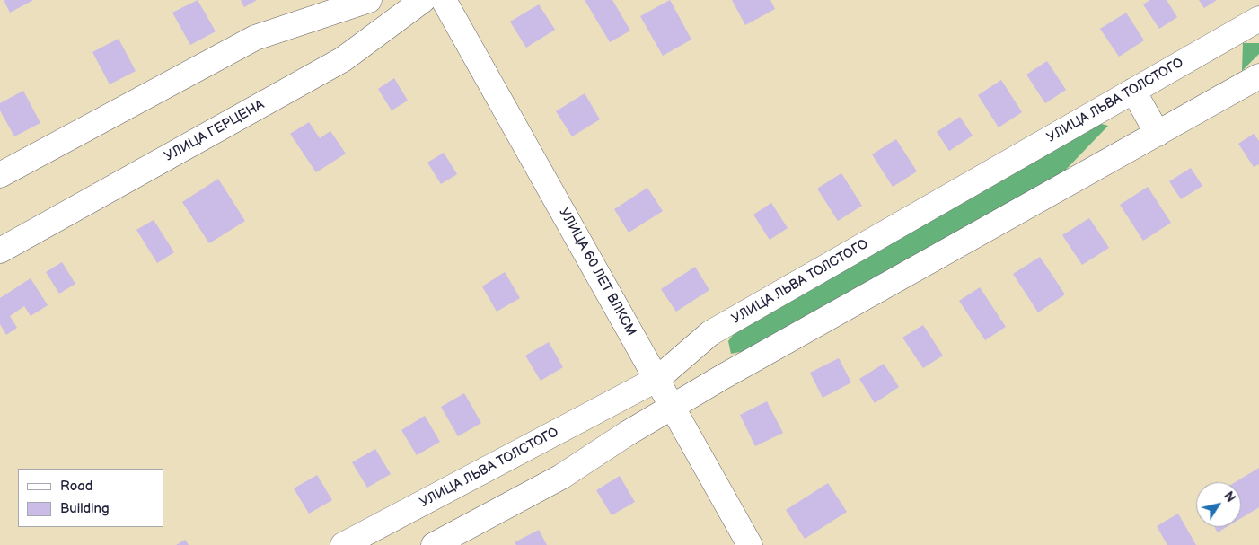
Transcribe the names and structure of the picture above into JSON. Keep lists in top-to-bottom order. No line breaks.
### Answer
{"streets":{"street":["УЛИЦА ЛЬВА ТОЛСТОГО","УЛИЦА ГЕРЦЕНА","УЛИЦА 60 ЛЕТ ВЛКСМ"]},"crossings":[["УЛИЦА ЛЬВА ТОЛСТОГО","УЛИЦА 60 ЛЕТ ВЛКСМ"]],"legend":["Road","Building"],"north":"top right"}
